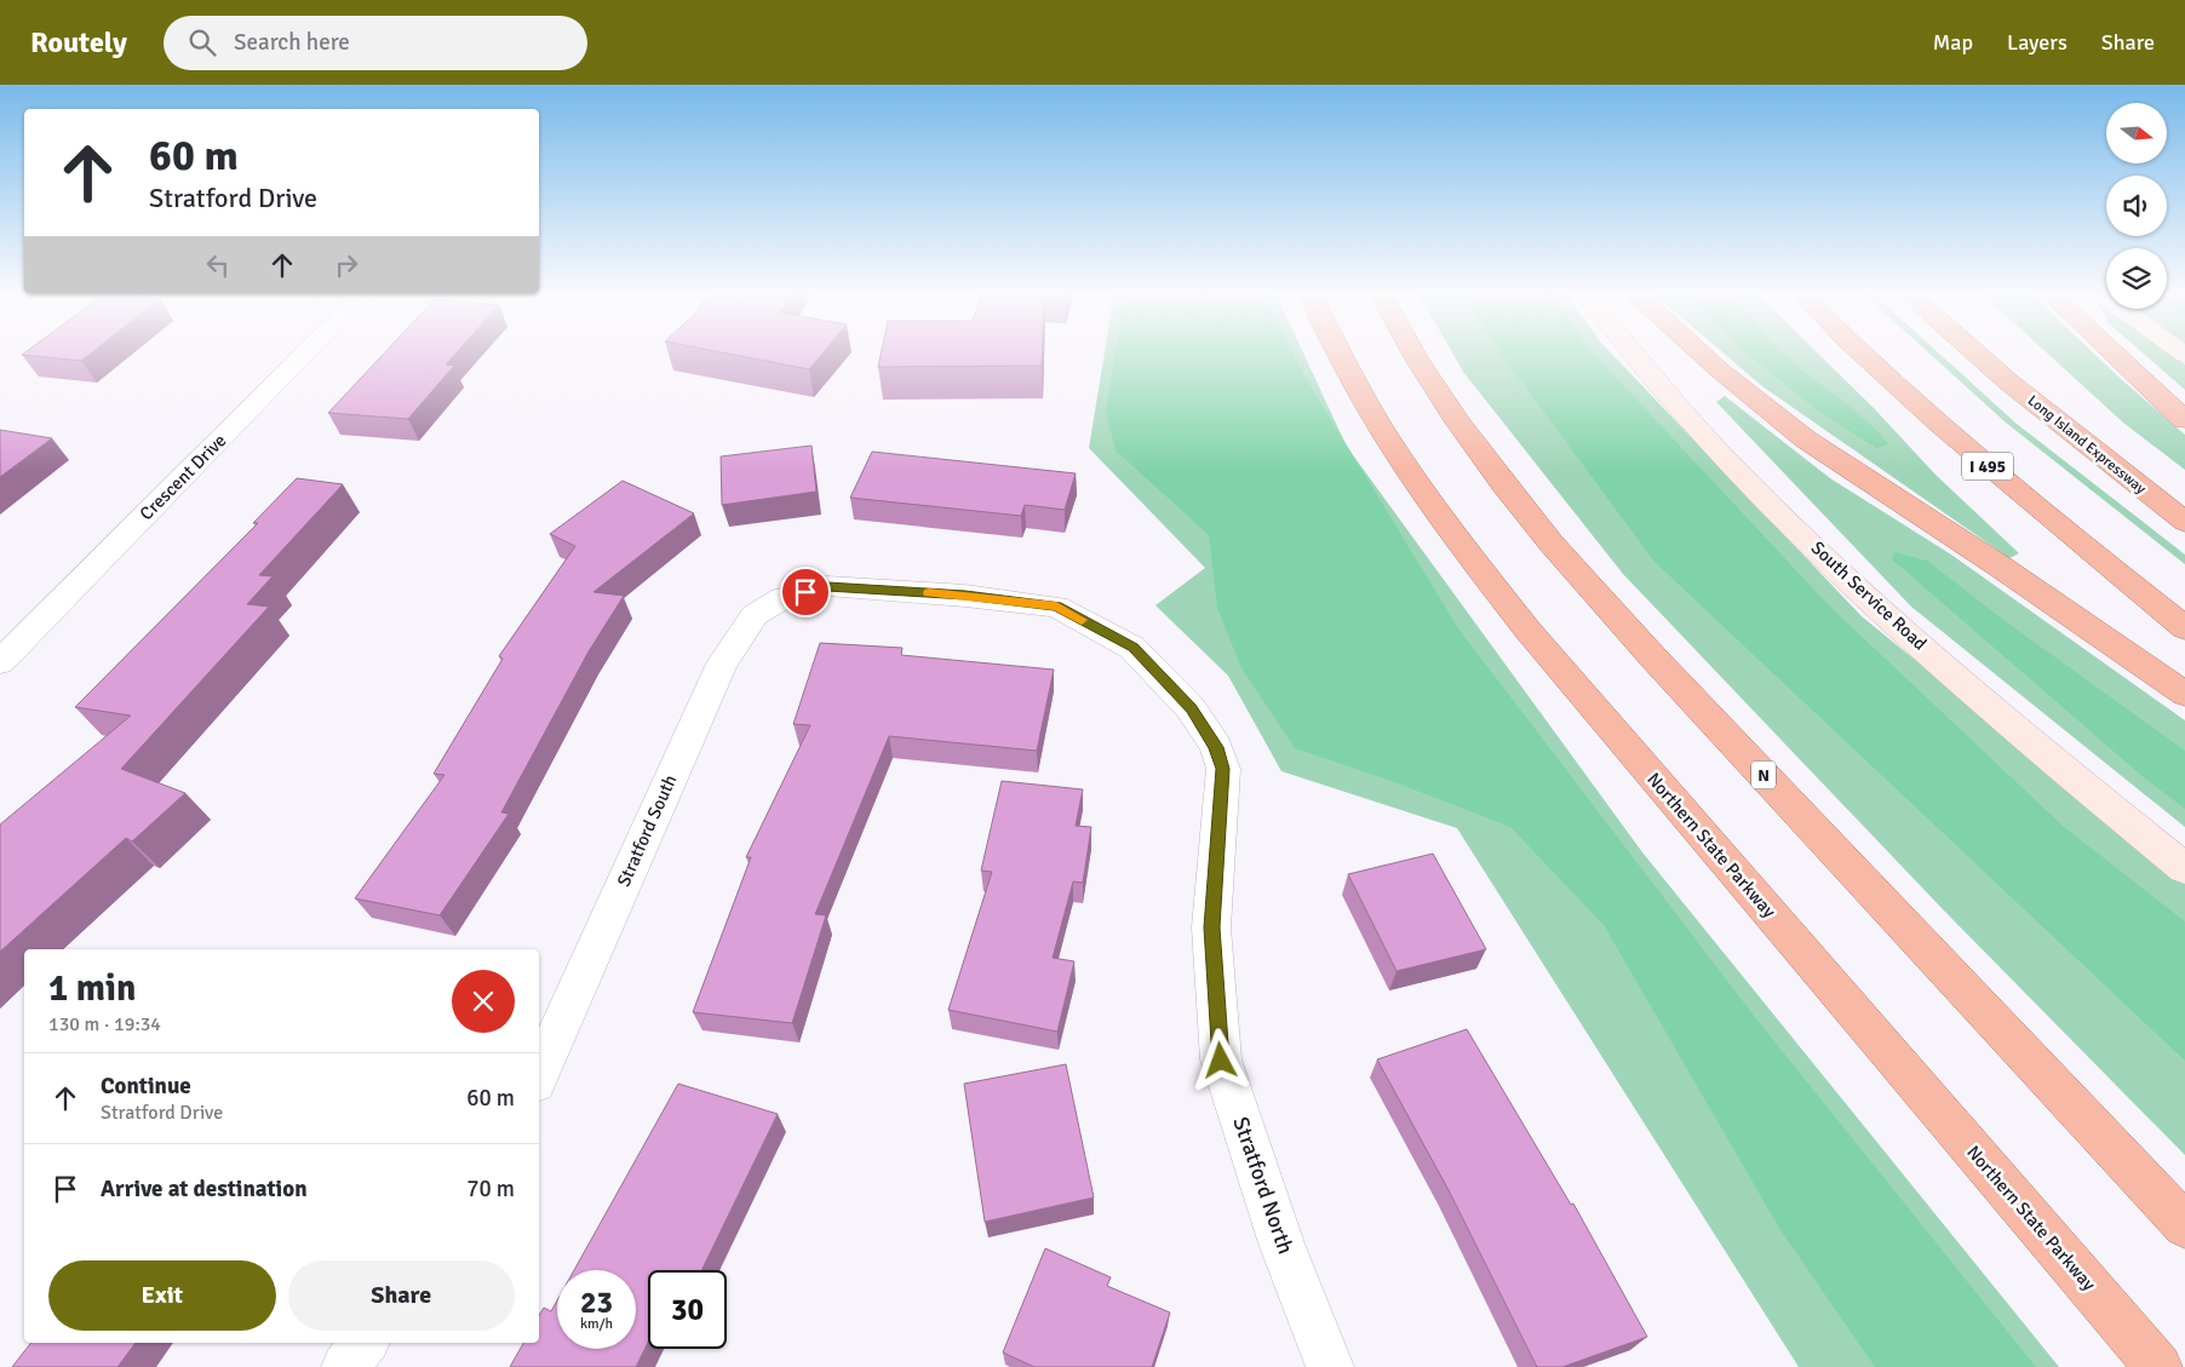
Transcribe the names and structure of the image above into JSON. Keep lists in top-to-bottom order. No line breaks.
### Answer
{"streets":{"highway":["Long Island Expressway","I 495","N","Northern State Parkway"],"main road":["South Service Road"],"street":["Crescent Drive","Stratford South","Stratford North"]},"crossings":[["Stratford South","Stratford North"]],"north":"right","page":{"header":"Routely","search":"Search here","nav":["Map","Layers","Share"],"turn":["60 m","Stratford Drive"],"heading":["1 min","130 m · 19:34"],"list":[{"name":"Continue","note":"Stratford Drive","value":"60 m"},{"name":"Arrive at destination","value":"70 m"}],"buttons":["Exit","Share"],"speed":"23 km/h","limit":"30"}}
